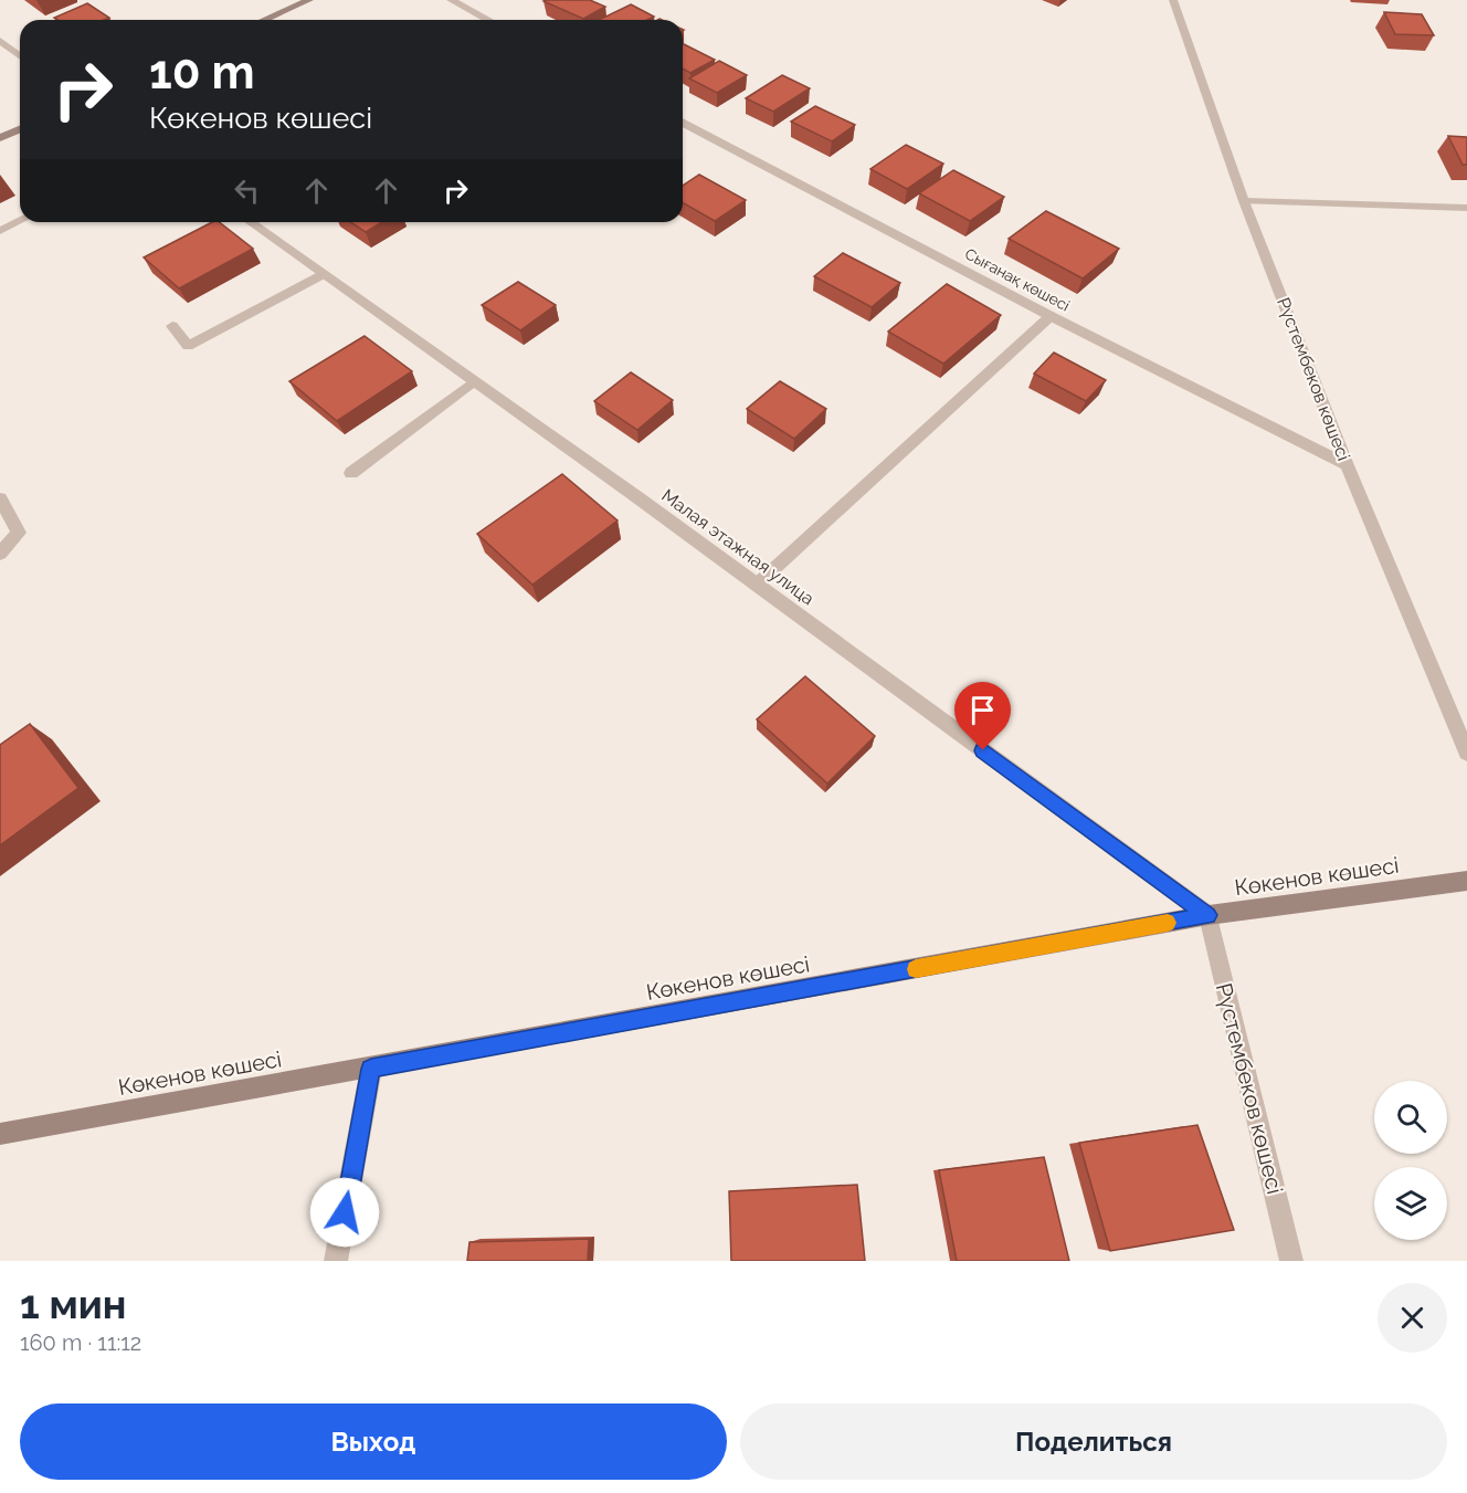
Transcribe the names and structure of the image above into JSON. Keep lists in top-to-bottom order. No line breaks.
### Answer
{"streets":{"street":["Сығанақ көшесі","Рүстембеков көшесі","Малая этажная улица","Көкенов көшесі"]},"crossings":[["Сығанақ көшесі","Рүстембеков көшесі"],["Рүстембеков көшесі","Малая этажная улица"],["Рүстембеков көшесі","Көкенов көшесі"],["Малая этажная улица","Көкенов көшесі"]],"page":{"turn":["10 m","Көкенов көшесі"],"heading":["1 мин","160 m · 11:12"],"buttons":["Выход","Поделиться"]}}
